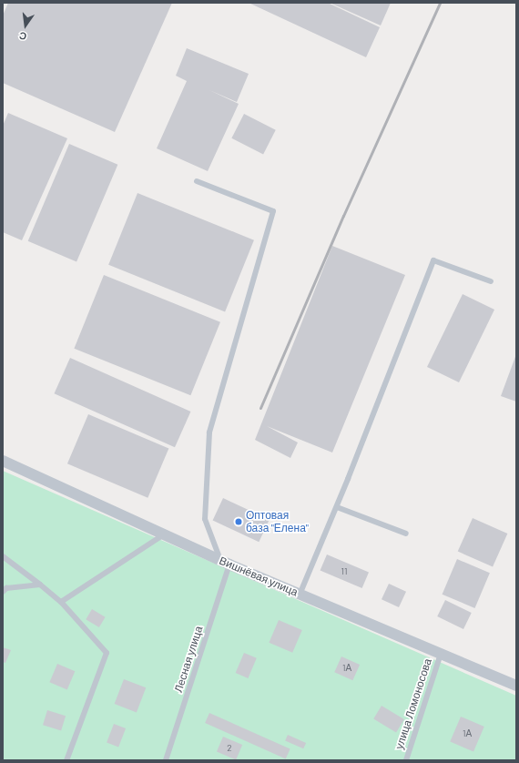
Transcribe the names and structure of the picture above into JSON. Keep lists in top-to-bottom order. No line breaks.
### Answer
{"streets":{"street":["Вишнёвая улица"],"lane":["Лесная улица","улица Ломоносова"]},"crossings":[["Вишнёвая улица","Лесная улица"],["Вишнёвая улица","улица Ломоносова"]],"places":["Оптовая база \"Елена\""],"house_numbers":["11","1А","1А","2"],"north":"bottom"}
